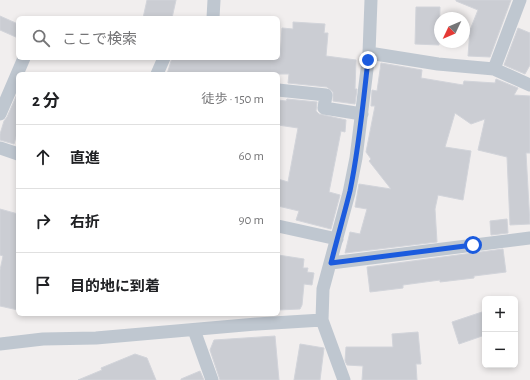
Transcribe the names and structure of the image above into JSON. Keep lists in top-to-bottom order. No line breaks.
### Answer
{"north":"bottom left","page":{"search":"ここで検索","heading":["2 分","徒歩 · 150 m"],"list":[["直進","60 m"],["右折","90 m"],"目的地に到着"],"map_buttons":["+","−"]}}
